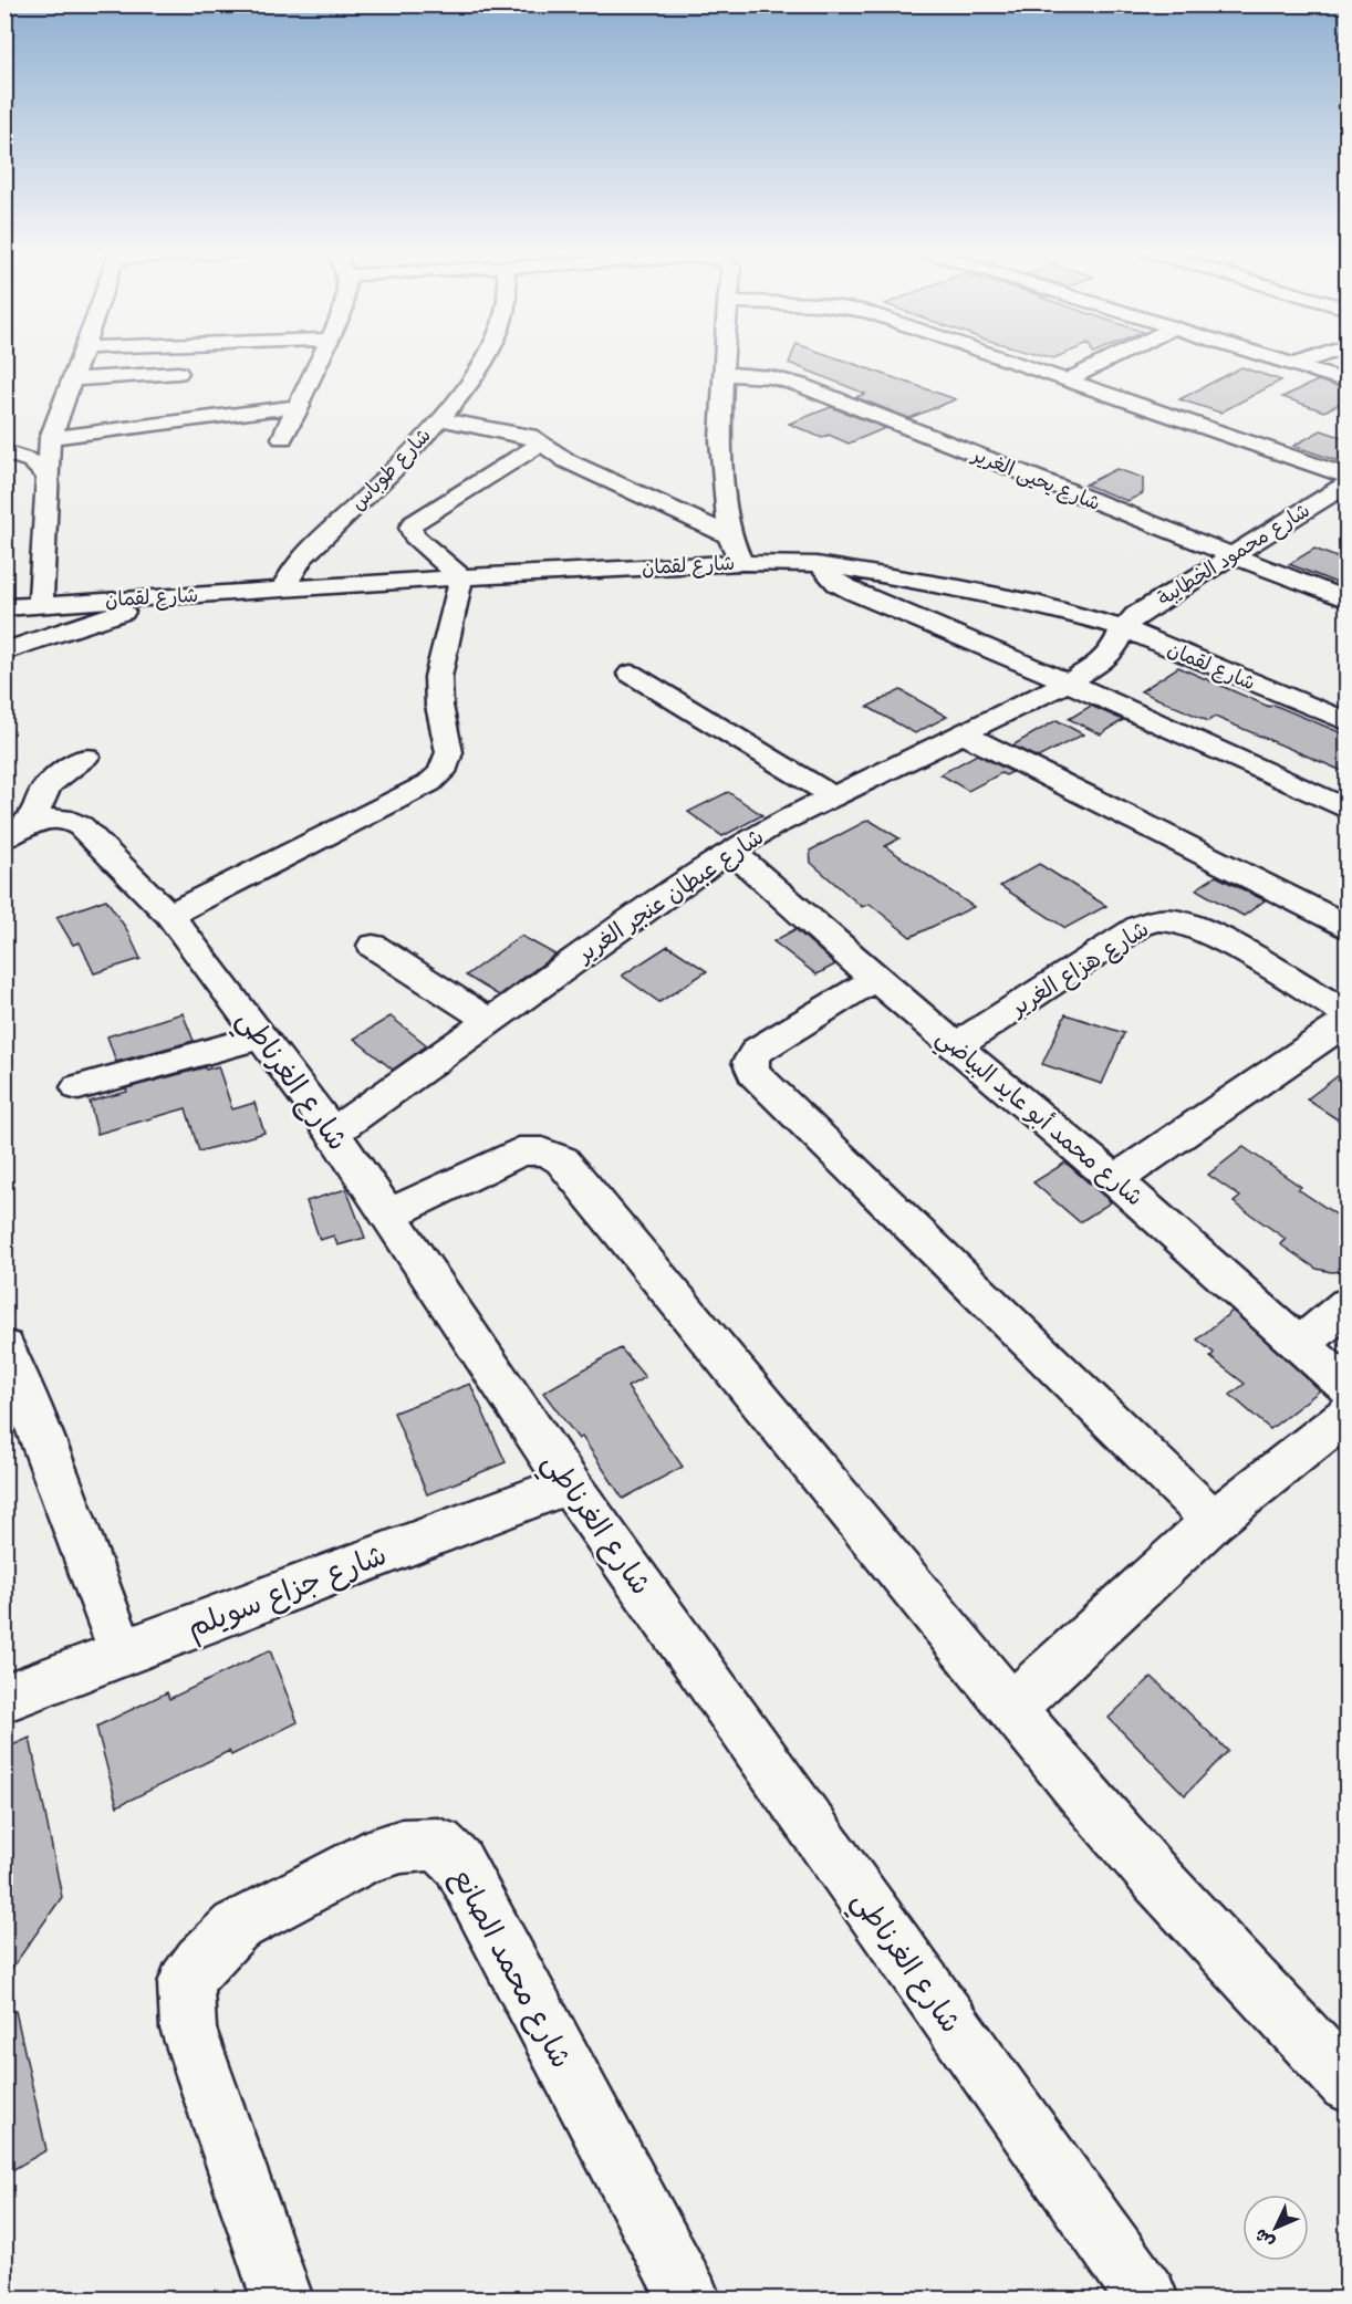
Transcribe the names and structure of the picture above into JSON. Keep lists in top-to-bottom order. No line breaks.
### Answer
{"streets":{"street":["شارع طوباس","شارع يحيى الغرير","شارع محمود الخطايبة","شارع لقمان","شارع عبطان عنجر الغرير","شارع هزاع الغرير","شارع الغرناطي","شارع محمد أبو عايد البياضي","شارع جزاع سويلم","شارع محمد الصانع"]},"crossings":[["شارع طوباس","شارع لقمان"],["شارع يحيى الغرير","شارع محمود الخطايبة"],["شارع محمود الخطايبة","شارع لقمان"],["شارع محمود الخطايبة","شارع عبطان عنجر الغرير"],["شارع لقمان","شارع عبطان عنجر الغرير"],["شارع عبطان عنجر الغرير","شارع الغرناطي"],["شارع عبطان عنجر الغرير","شارع محمد أبو عايد البياضي"],["شارع هزاع الغرير","شارع محمد أبو عايد البياضي"],["شارع الغرناطي","شارع جزاع سويلم"]],"north":"bottom left"}
